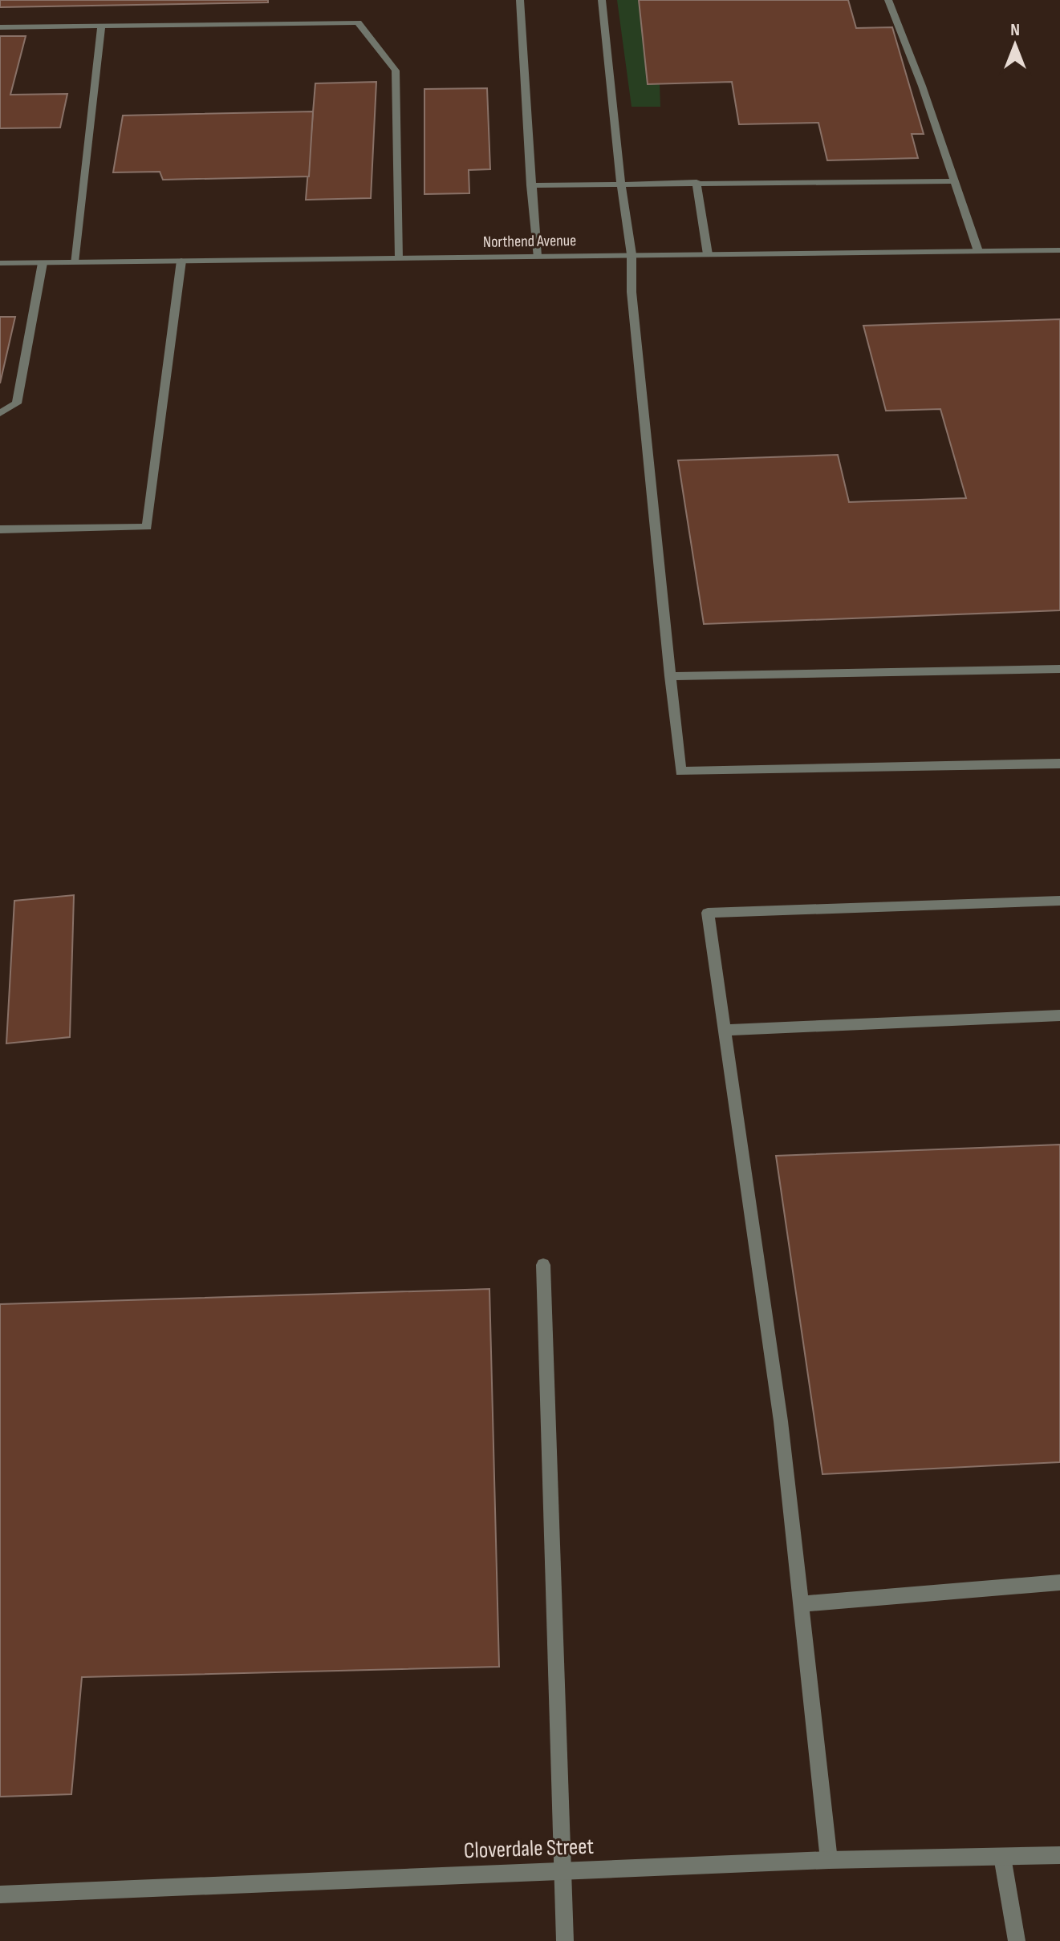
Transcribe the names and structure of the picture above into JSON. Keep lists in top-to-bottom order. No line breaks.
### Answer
{"streets":{"street":["Northend Avenue","Cloverdale Street"]},"north":"top"}
